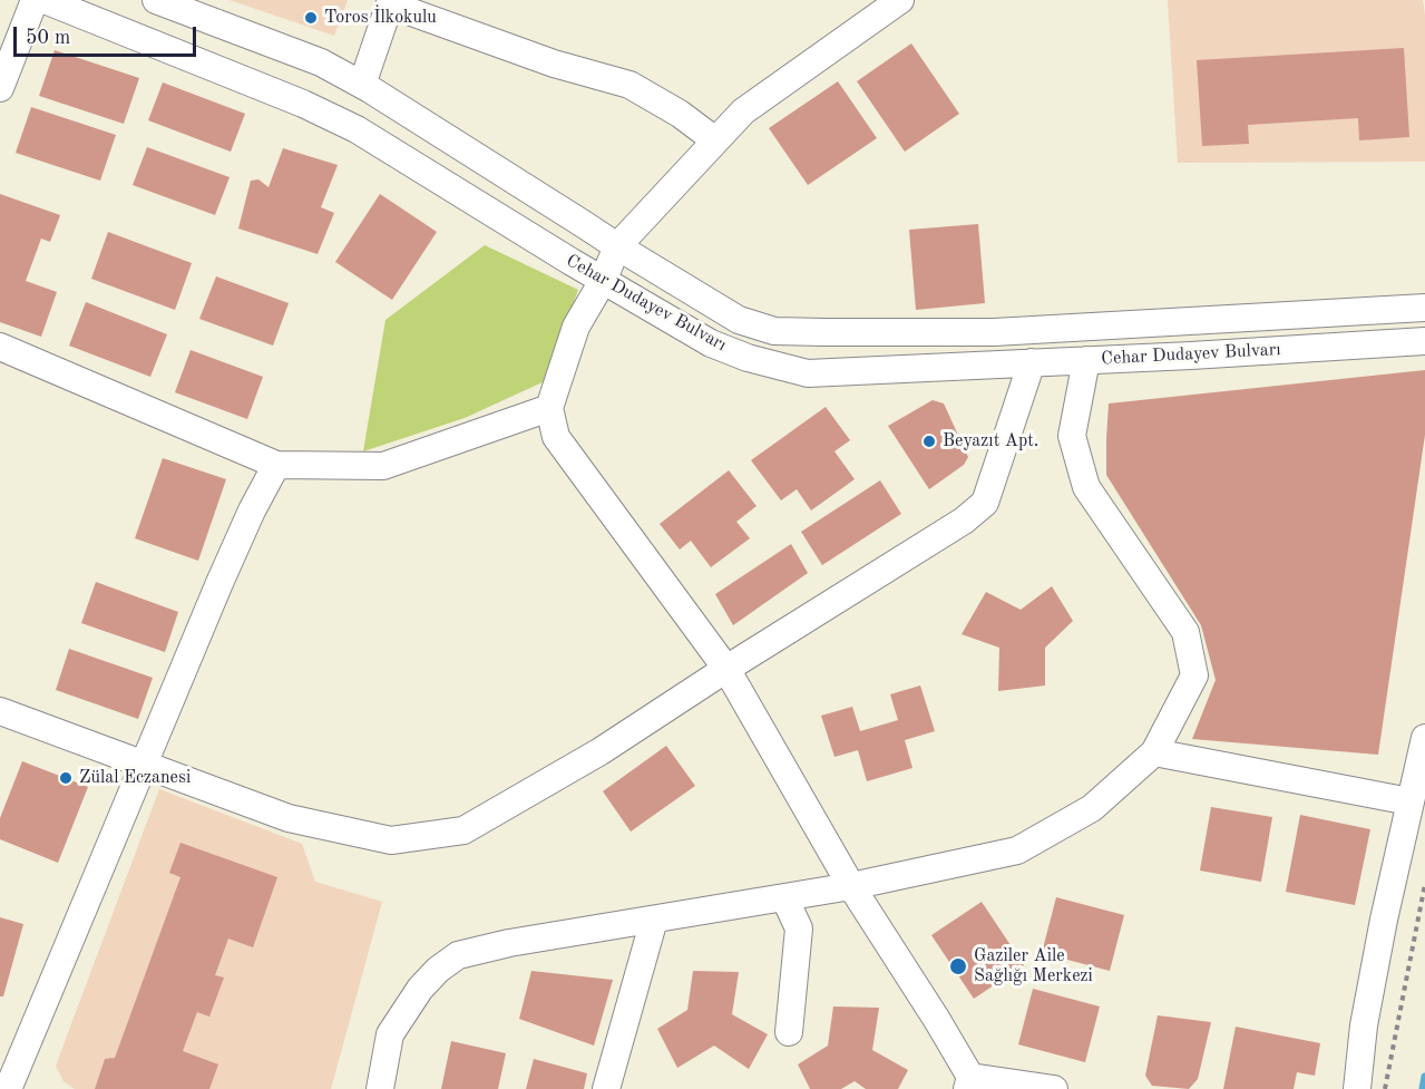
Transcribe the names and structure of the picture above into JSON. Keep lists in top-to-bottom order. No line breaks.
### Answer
{"streets":{"street":["Cehar Dudayev Bulvarı"]},"places":["Toros İlkokulu","Beyazıt Apt.","Zülal Eczanesi","Gaziler Aile Sağlığı Merkezi"],"scale_bar":"50 m"}
